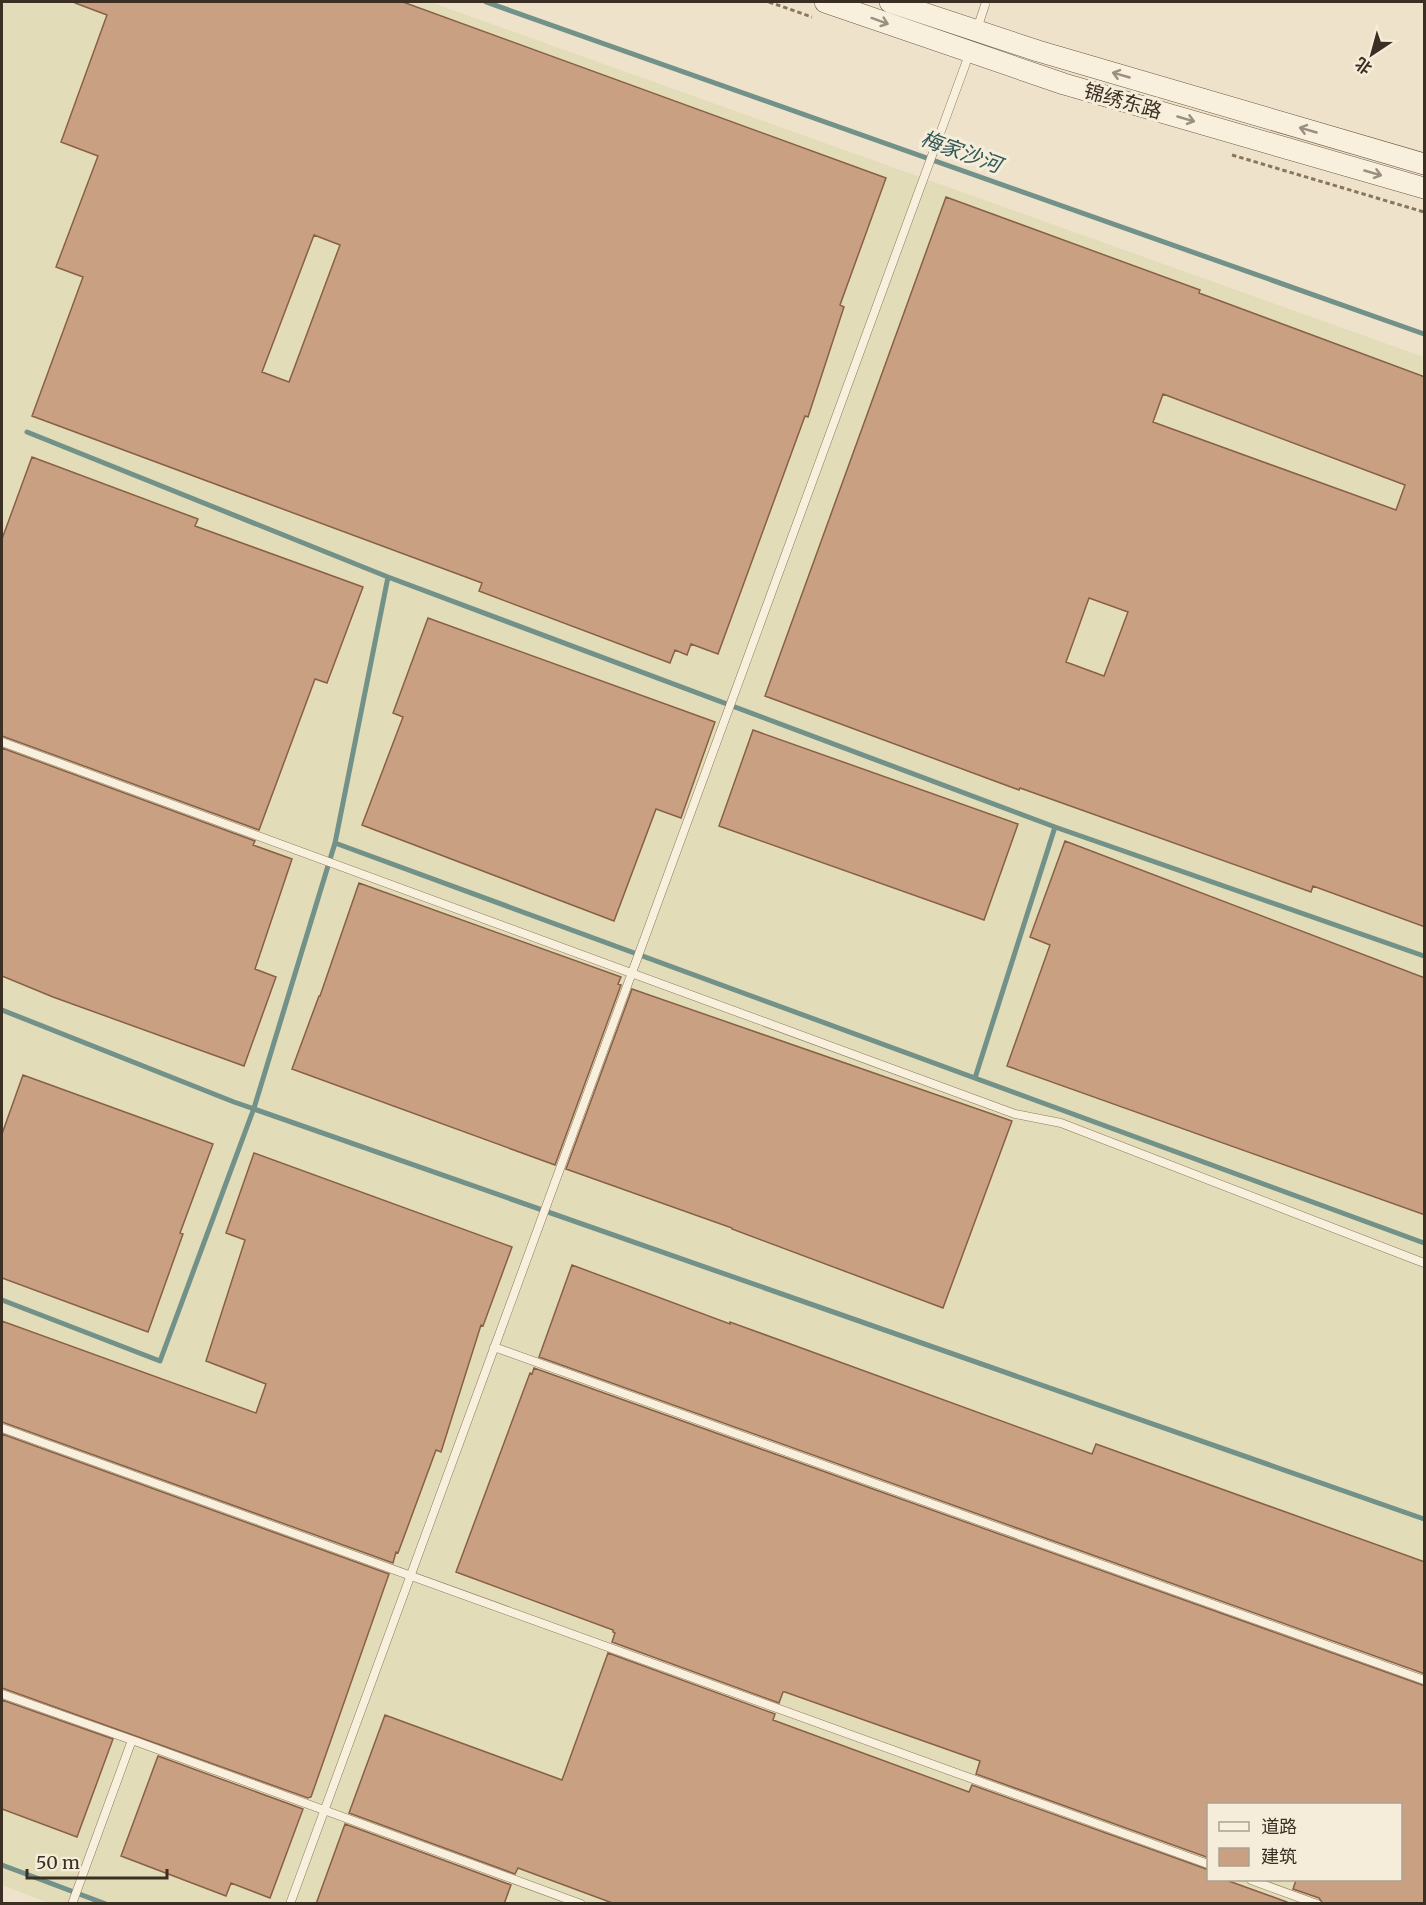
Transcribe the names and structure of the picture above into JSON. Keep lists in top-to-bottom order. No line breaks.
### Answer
{"streets":{"main road":["锦绣东路"]},"water":["梅家沙河"],"legend":["道路","建筑"],"scale_bar":"50 m","north":"bottom left"}
